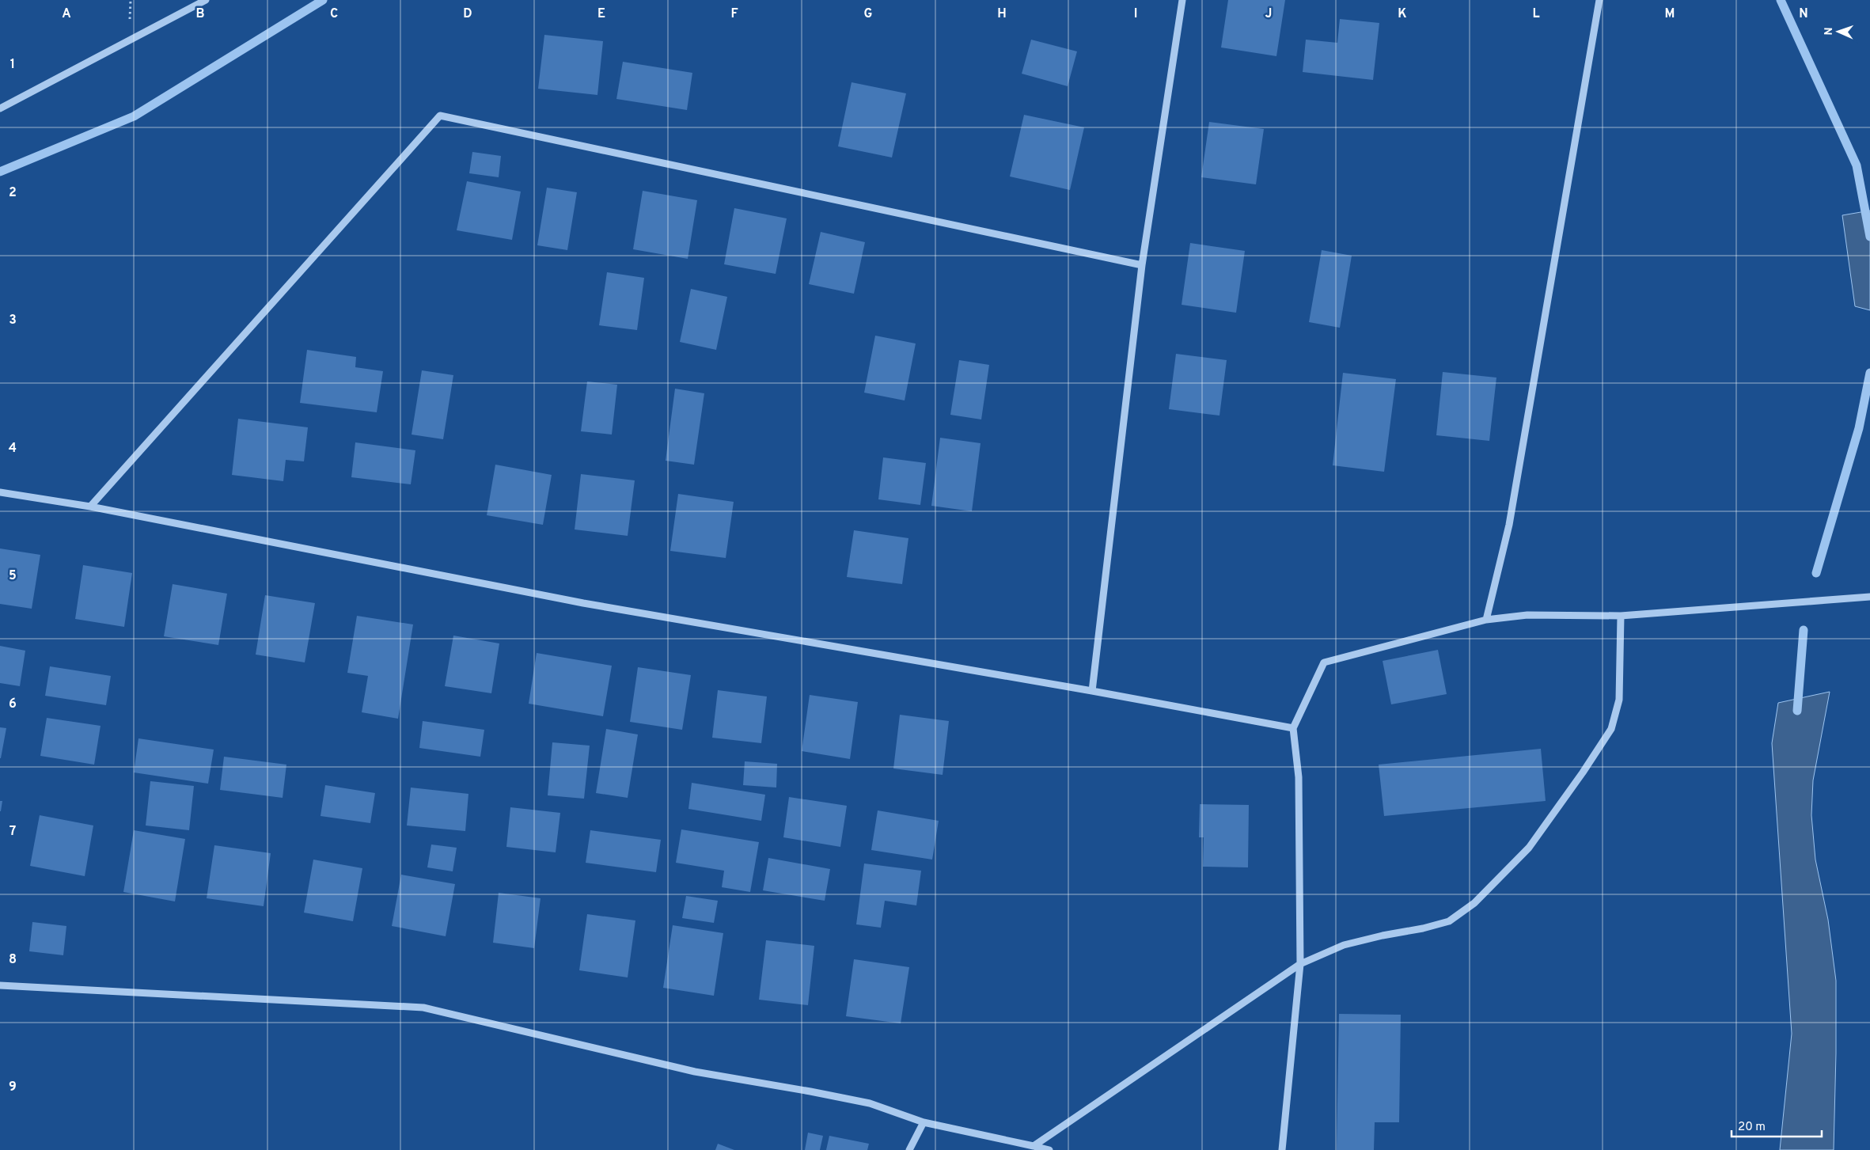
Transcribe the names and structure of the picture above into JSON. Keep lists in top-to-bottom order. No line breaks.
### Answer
{"scale_bar":"20 m","north":"left","grid":{"columns":["A","B","C","D","E","F","G","H","I","J","K","L","M","N"],"rows":["1","2","3","4","5","6","7","8","9"]}}
